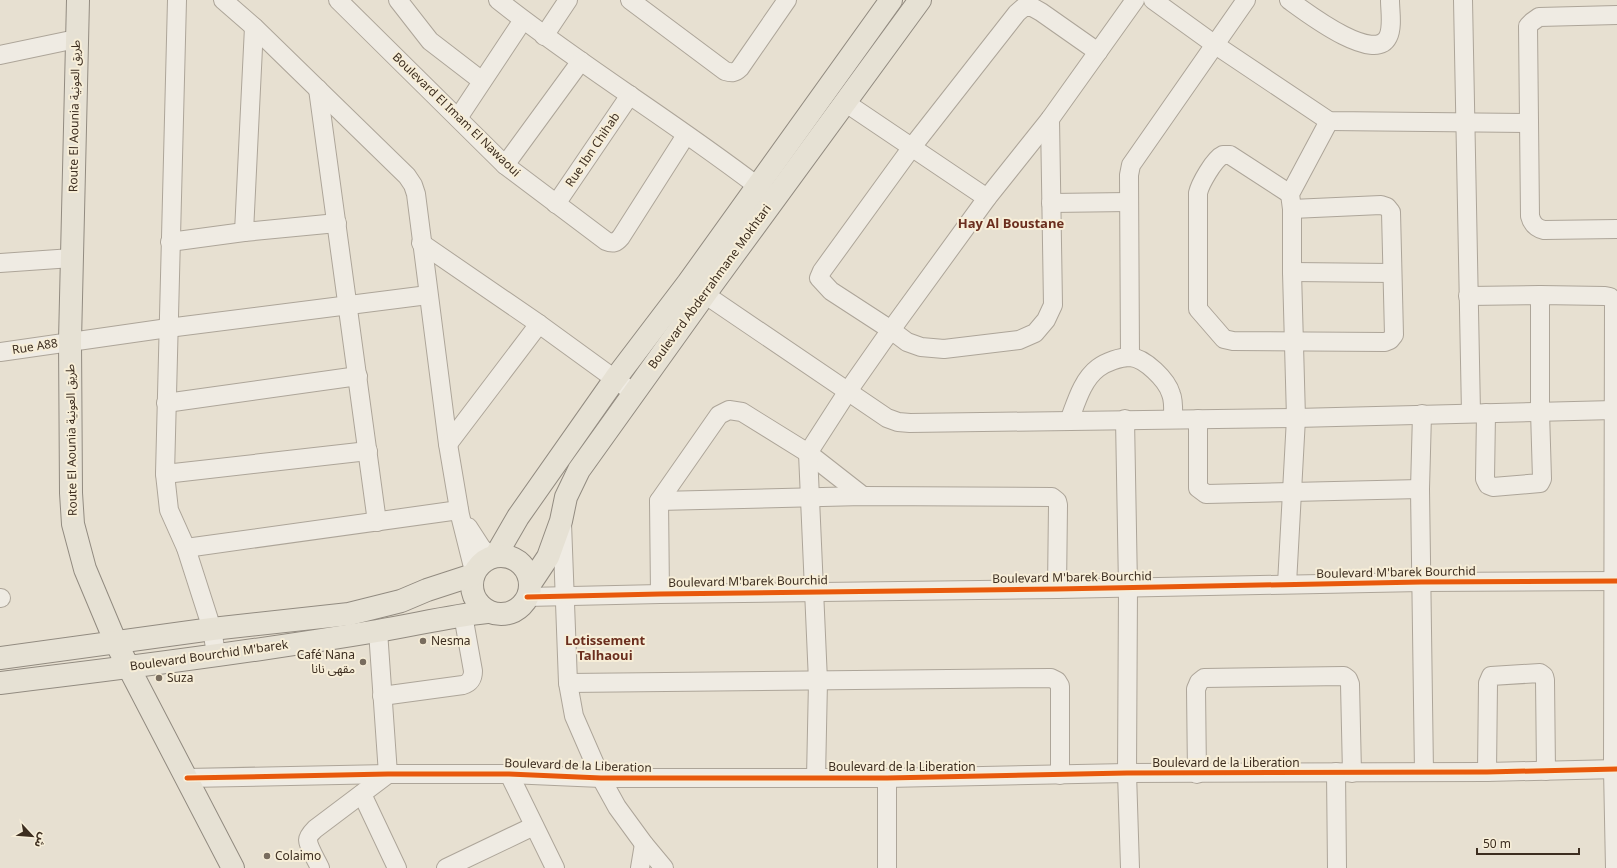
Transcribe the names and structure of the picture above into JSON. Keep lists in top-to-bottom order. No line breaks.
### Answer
{"streets":{"main road":["Route El Aounia طريق العونية","Boulevard Abderrahmane Mokhtari","Boulevard Bourchid M'barek"],"street":["Boulevard El Imam El Nawaoui","Rue Ibn Chihab","Rue A88","Boulevard M'barek Bourchid","Boulevard de la Liberation"]},"crossings":[["Boulevard El Imam El Nawaoui","Rue Ibn Chihab"],["Route El Aounia طريق العونية","Rue A88"],["Route El Aounia طريق العونية","Boulevard Bourchid M'barek"],["Route El Aounia طريق العونية","Boulevard de la Liberation"],["Boulevard Abderrahmane Mokhtari","Boulevard M'barek Bourchid"],["Boulevard Abderrahmane Mokhtari","Boulevard Bourchid M'barek"],["Boulevard Abderrahmane Mokhtari","Boulevard de la Liberation"],["Boulevard M'barek Bourchid","Boulevard Bourchid M'barek"]],"districts":["Hay Al Boustane","Lotissement Talhaoui"],"places":["Nesma","Café Nana مقهى نانا","Suza","Colaimo"],"scale_bar":"50 m","north":"bottom right"}
